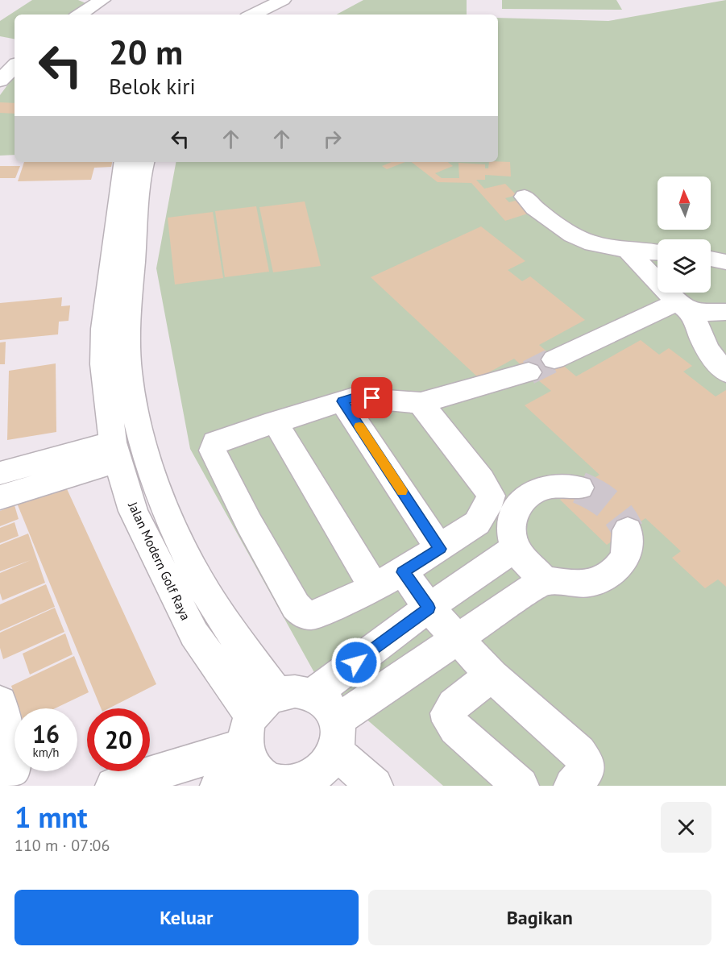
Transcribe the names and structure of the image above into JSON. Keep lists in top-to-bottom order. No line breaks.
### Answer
{"streets":{"street":["Jalan Modern Golf Raya"]},"north":"top","page":{"turn":["20 m","Belok kiri"],"speed":"16 km/h","limit":"20","heading":["1 mnt","110 m · 07:06"],"buttons":["Keluar","Bagikan"]}}
